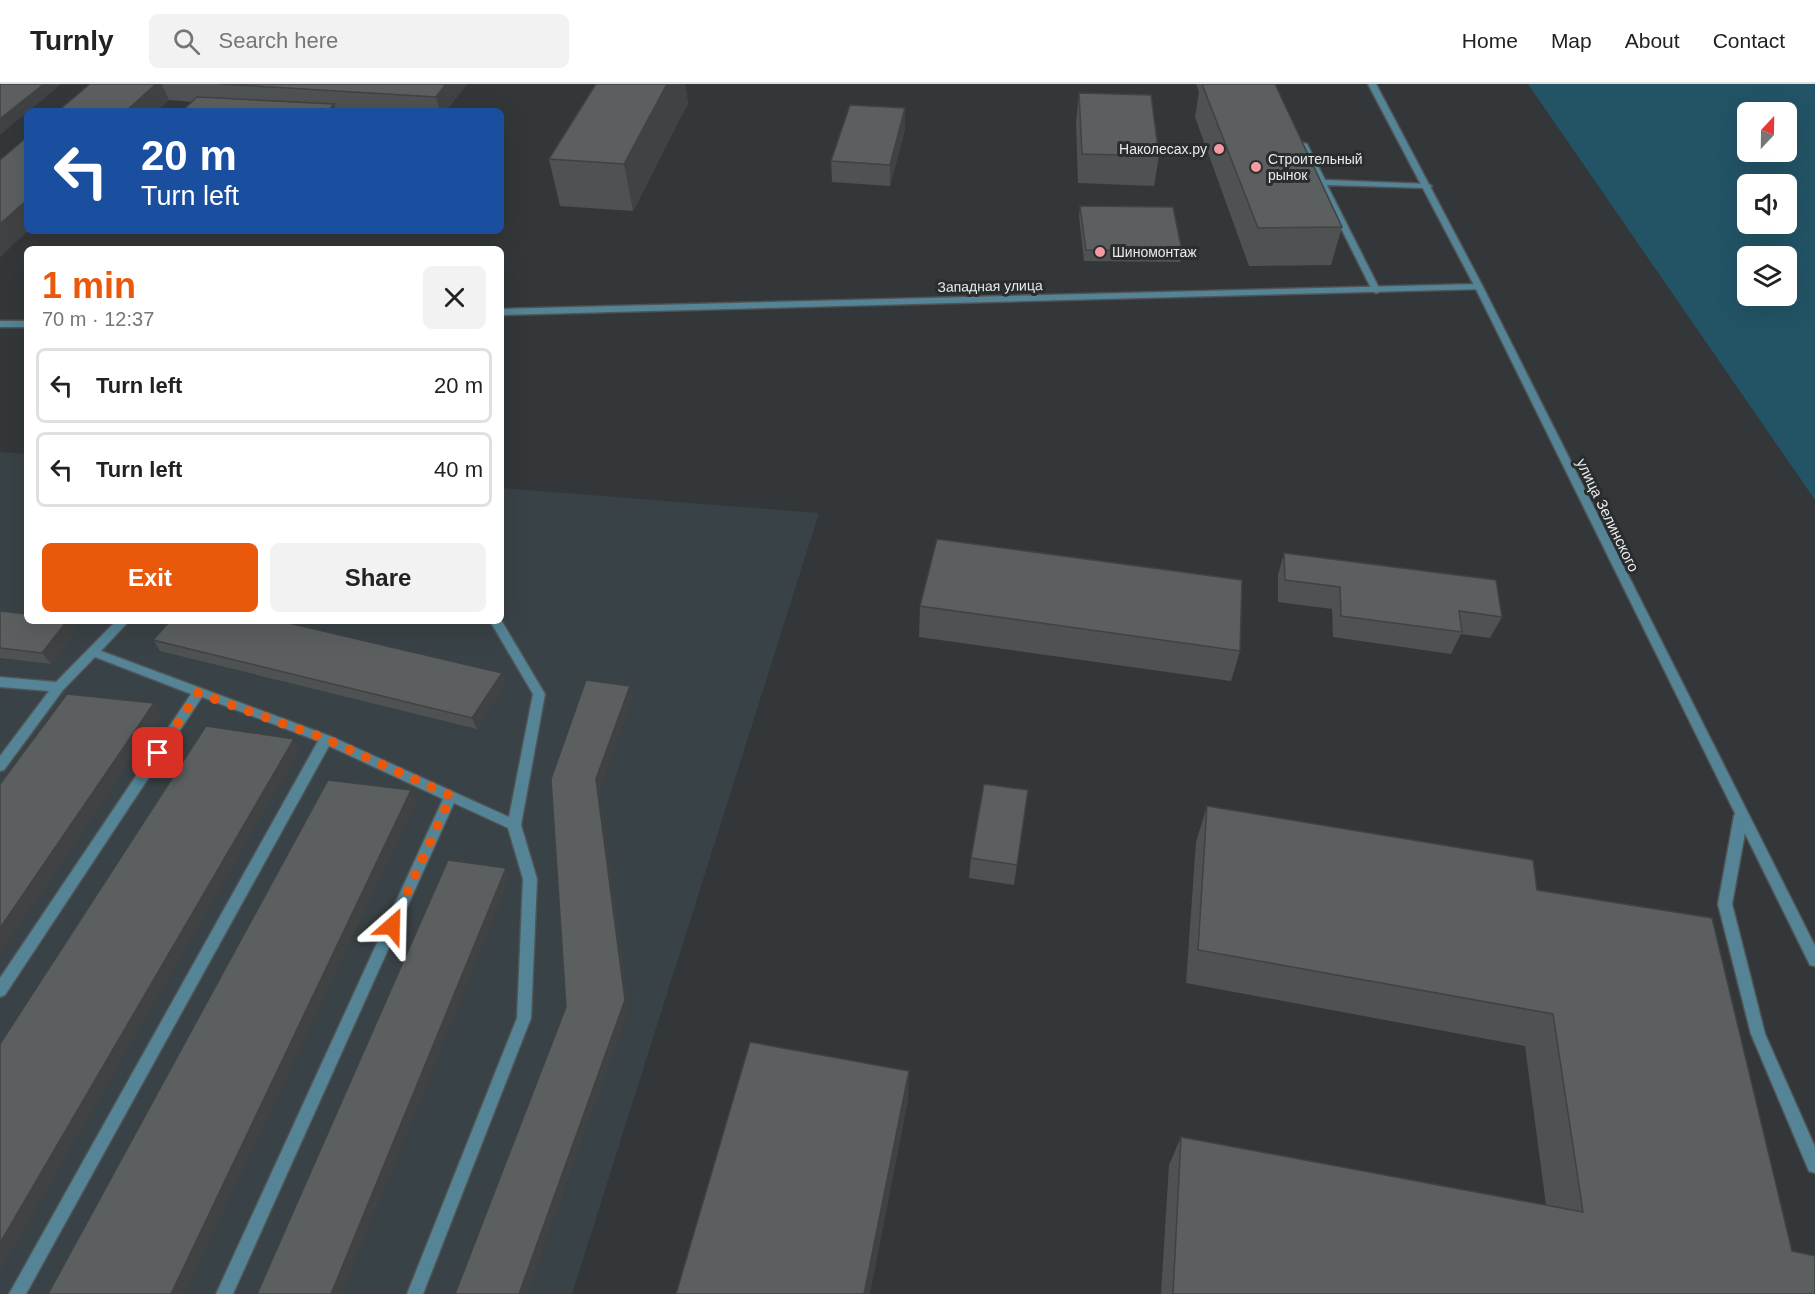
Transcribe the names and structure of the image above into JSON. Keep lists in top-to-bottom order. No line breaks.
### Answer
{"streets":{"street":["Западная улица","улица Зелинского"]},"crossings":[["Западная улица","улица Зелинского"]],"places":["Наколесах.ру","Строительный рынок","Шиномонтаж"],"north":"top","page":{"header":"Turnly","search":"Search here","nav":["Home","Map","About","Contact"],"turn":["20 m","Turn left"],"heading":["1 min","70 m · 12:37"],"list":[{"name":"Turn left","value":"20 m"},{"name":"Turn left","value":"40 m"}],"buttons":["Exit","Share"]}}
